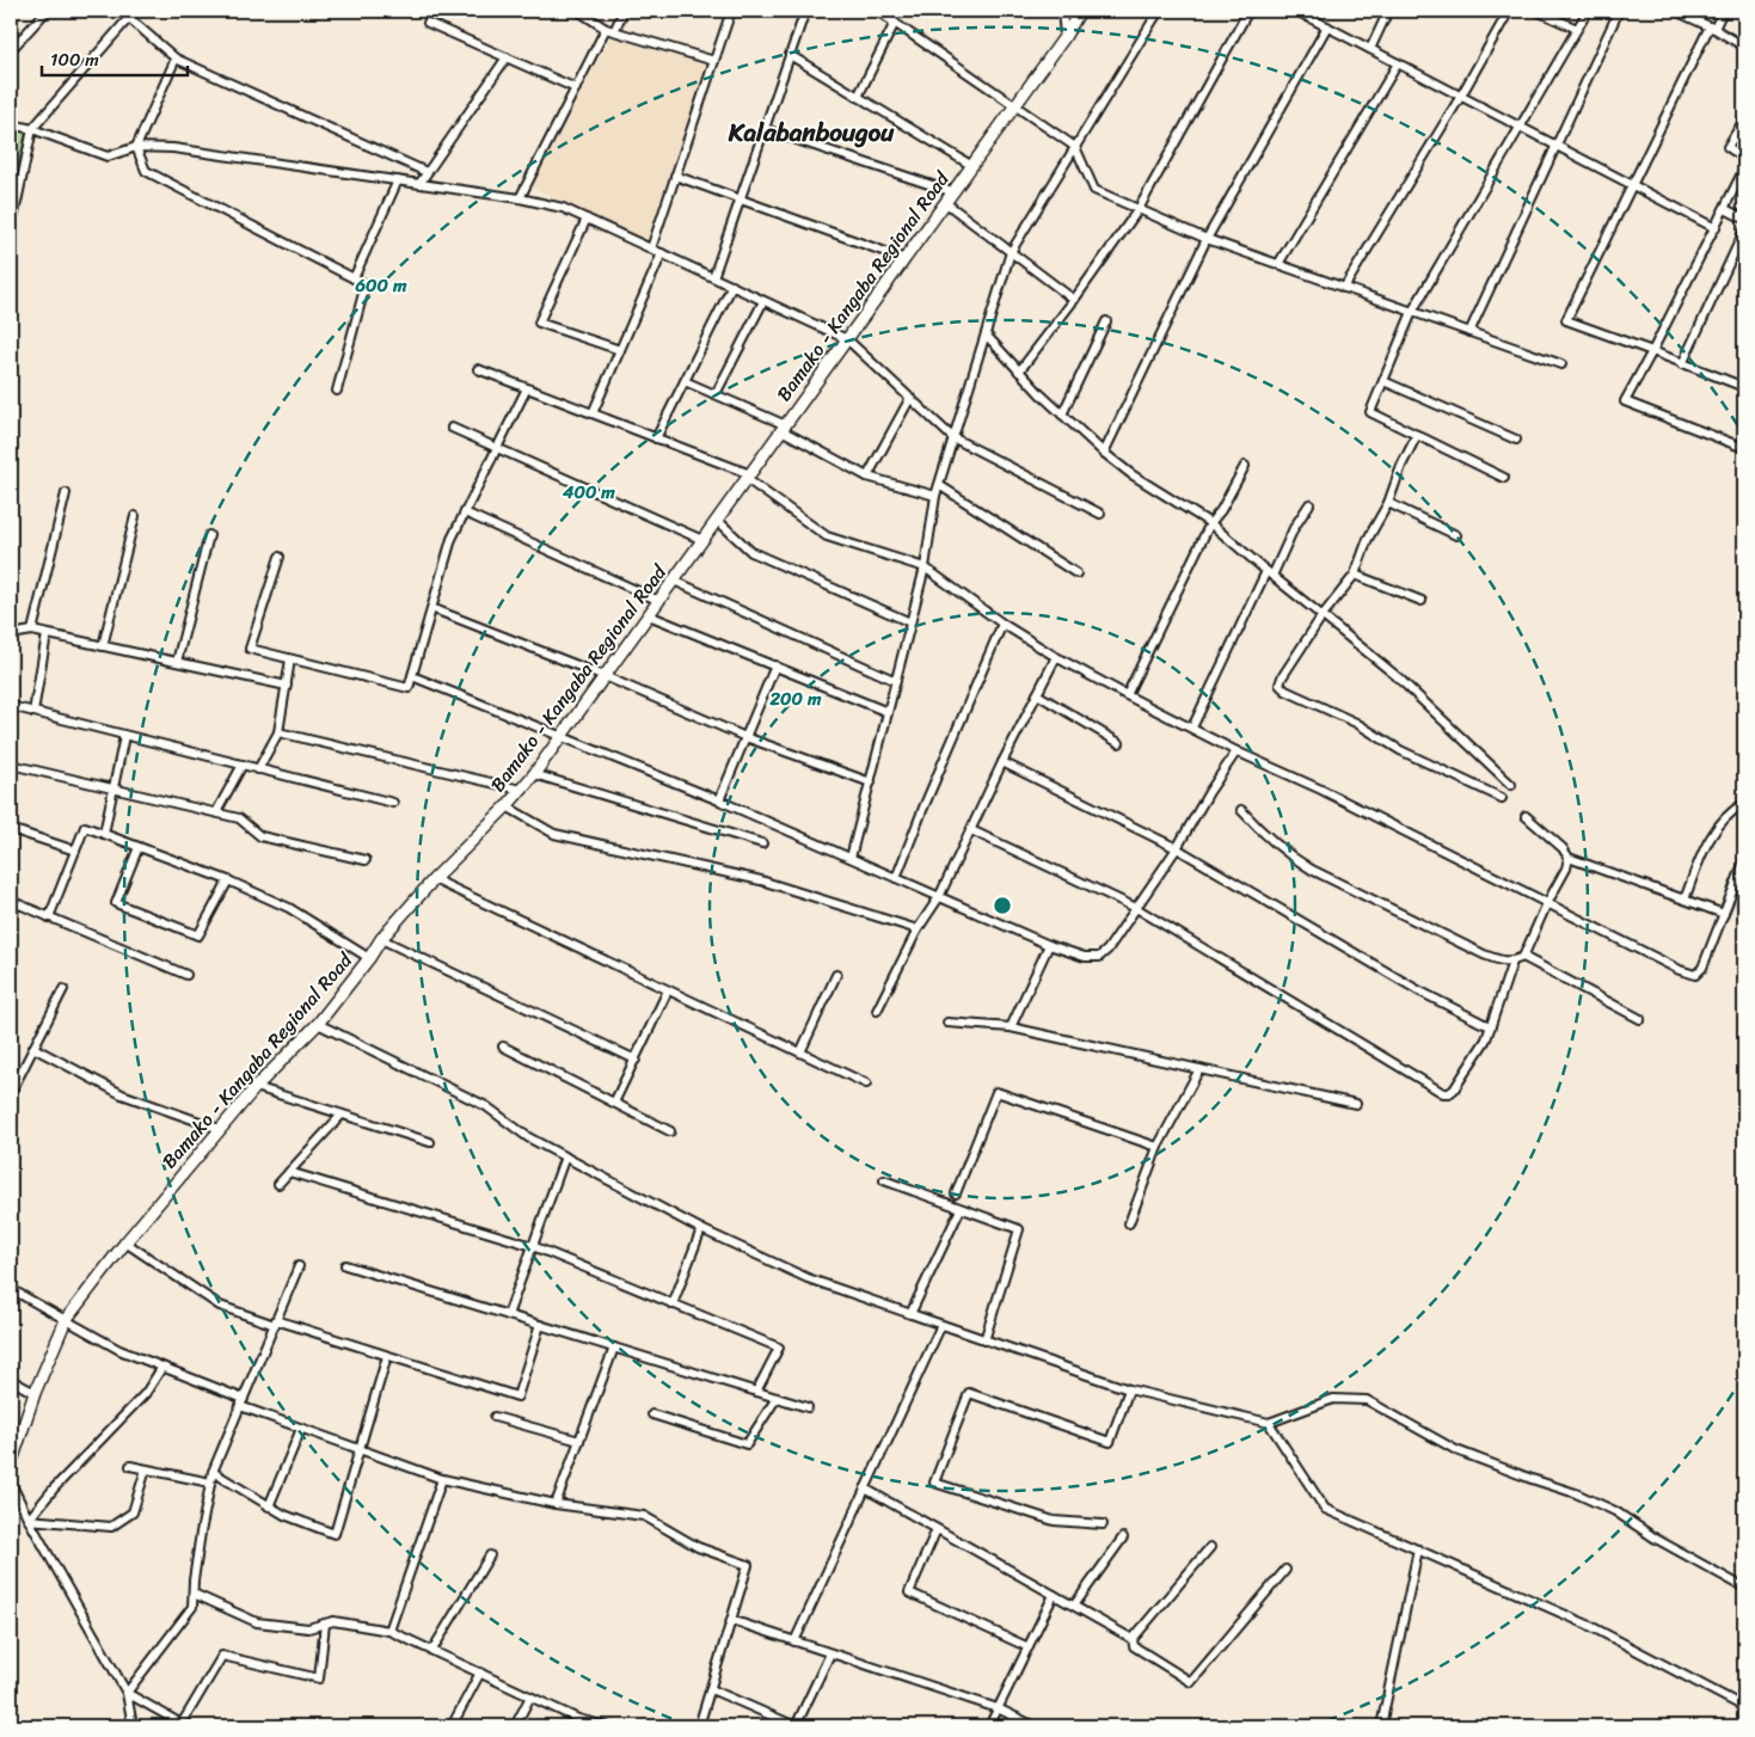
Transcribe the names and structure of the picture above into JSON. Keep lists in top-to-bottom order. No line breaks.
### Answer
{"streets":{"street":["Bamako - Kangaba Regional Road"]},"districts":["Kalabanbougou"],"scale_bar":"100 m","rings":["600 m","400 m","200 m"]}
